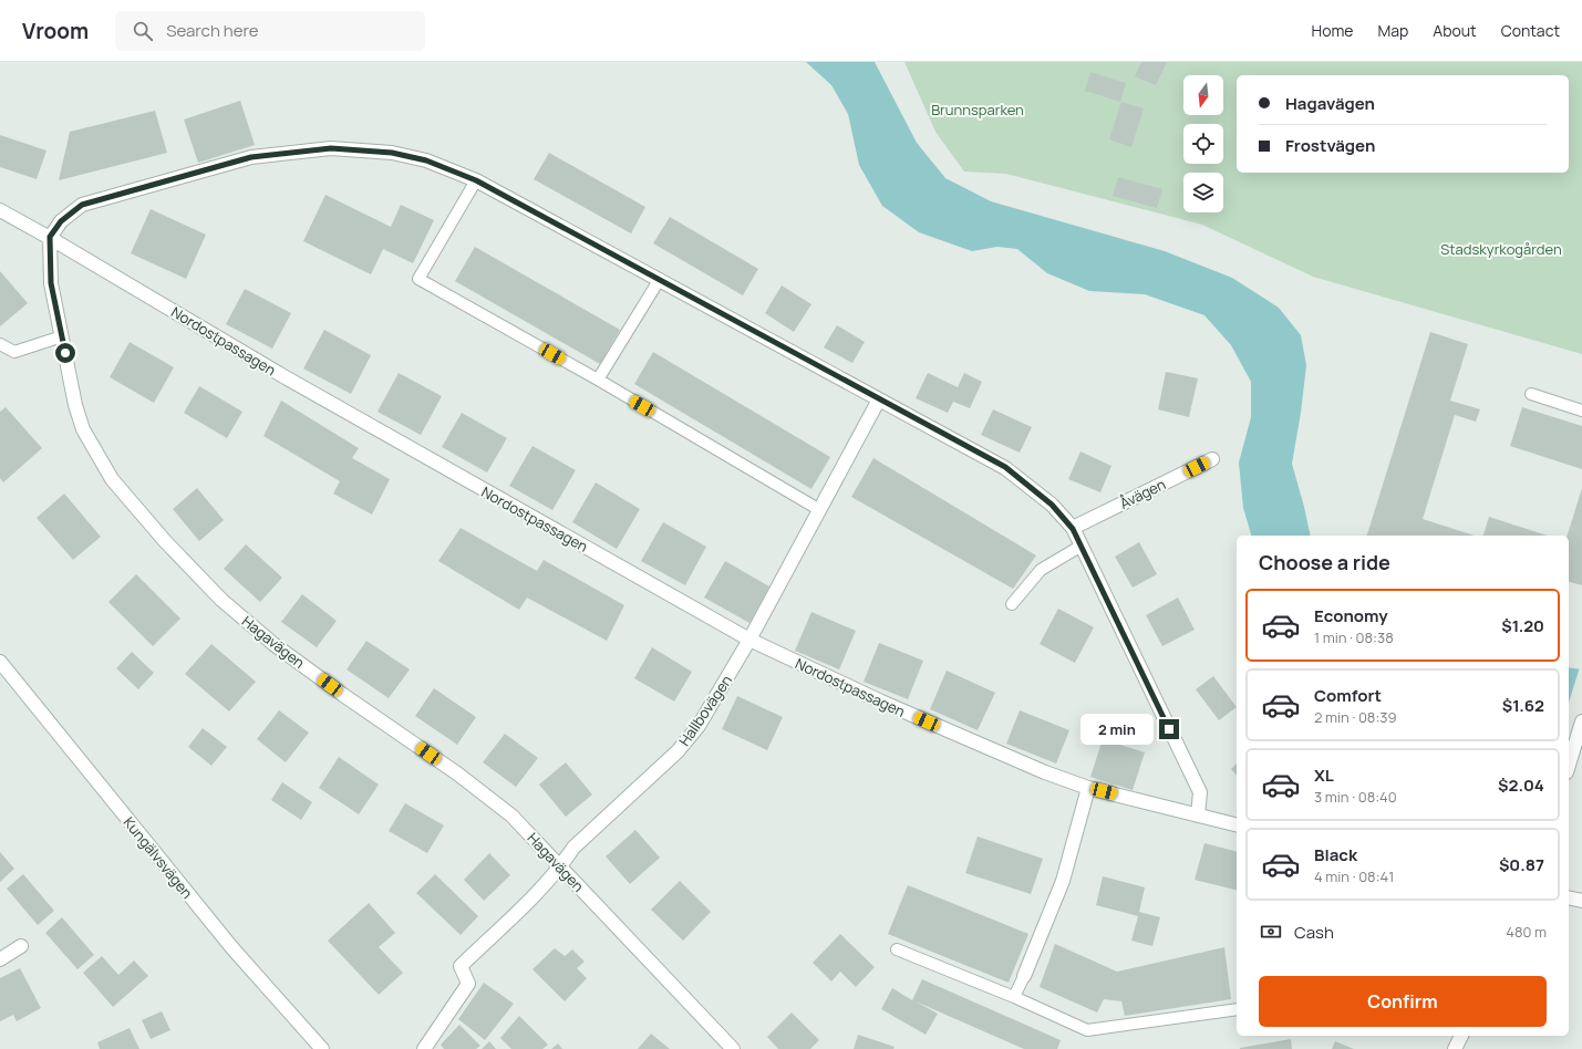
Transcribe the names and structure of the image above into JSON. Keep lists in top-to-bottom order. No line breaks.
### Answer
{"streets":{"street":["Nordostpassagen","Åvägen","Hagavägen","Hallbovägen","Kungälvsvägen"]},"crossings":[["Nordostpassagen","Hagavägen"],["Nordostpassagen","Hallbovägen"],["Hagavägen","Hallbovägen"]],"parks":["Brunnsparken","Stadskyrkogården"],"north":"bottom","page":{"header":"Vroom","search":"Search here","nav":["Home","Map","About","Contact"],"banner":["Hagavägen","Frostvägen"],"heading":"Choose a ride","list":[{"name":"Economy","note":"1 min · 08:38","value":"$1.20"},{"name":"Comfort","note":"2 min · 08:39","value":"$1.62"},{"name":"XL","note":"3 min · 08:40","value":"$2.04"},{"name":"Black","note":"4 min · 08:41","value":"$0.87"}],"bubble":"2 min","pay":["Cash","480 m"],"buttons":"Confirm"}}
